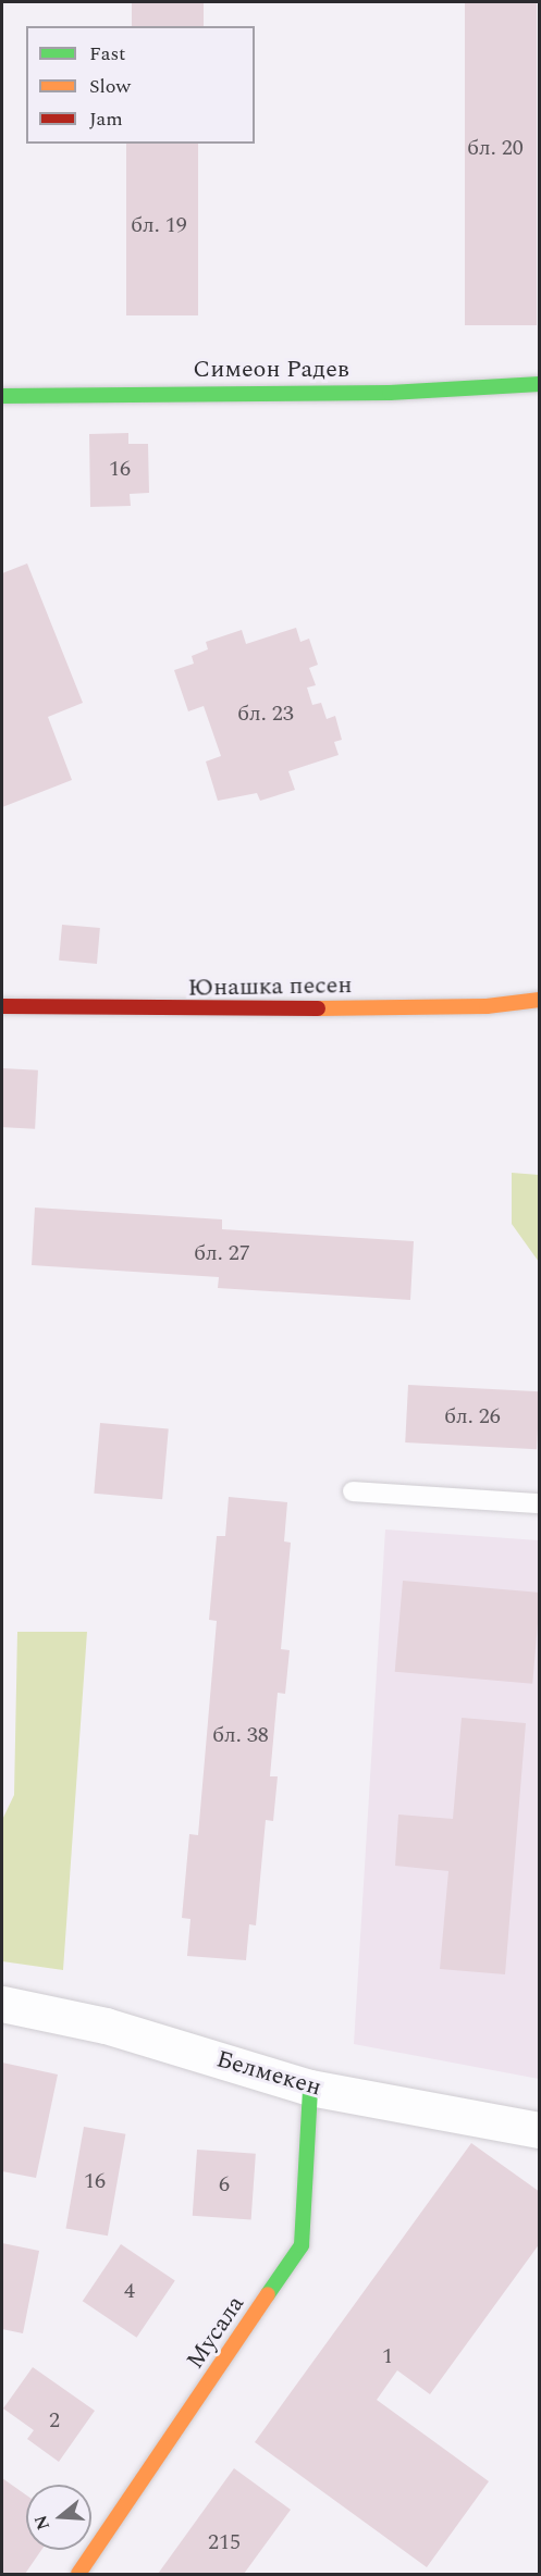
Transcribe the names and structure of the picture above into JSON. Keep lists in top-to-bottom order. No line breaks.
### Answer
{"streets":{"street":["Симеон Радев","Юнашка песен","Белмекен","Мусала"]},"crossings":[["Белмекен","Мусала"]],"house_numbers":["бл. 20","бл. 19","16","бл. 23","бл. 27","бл. 26","бл. 38","16","6","4","1","2","215"],"legend":["Fast","Slow","Jam"],"north":"left"}
